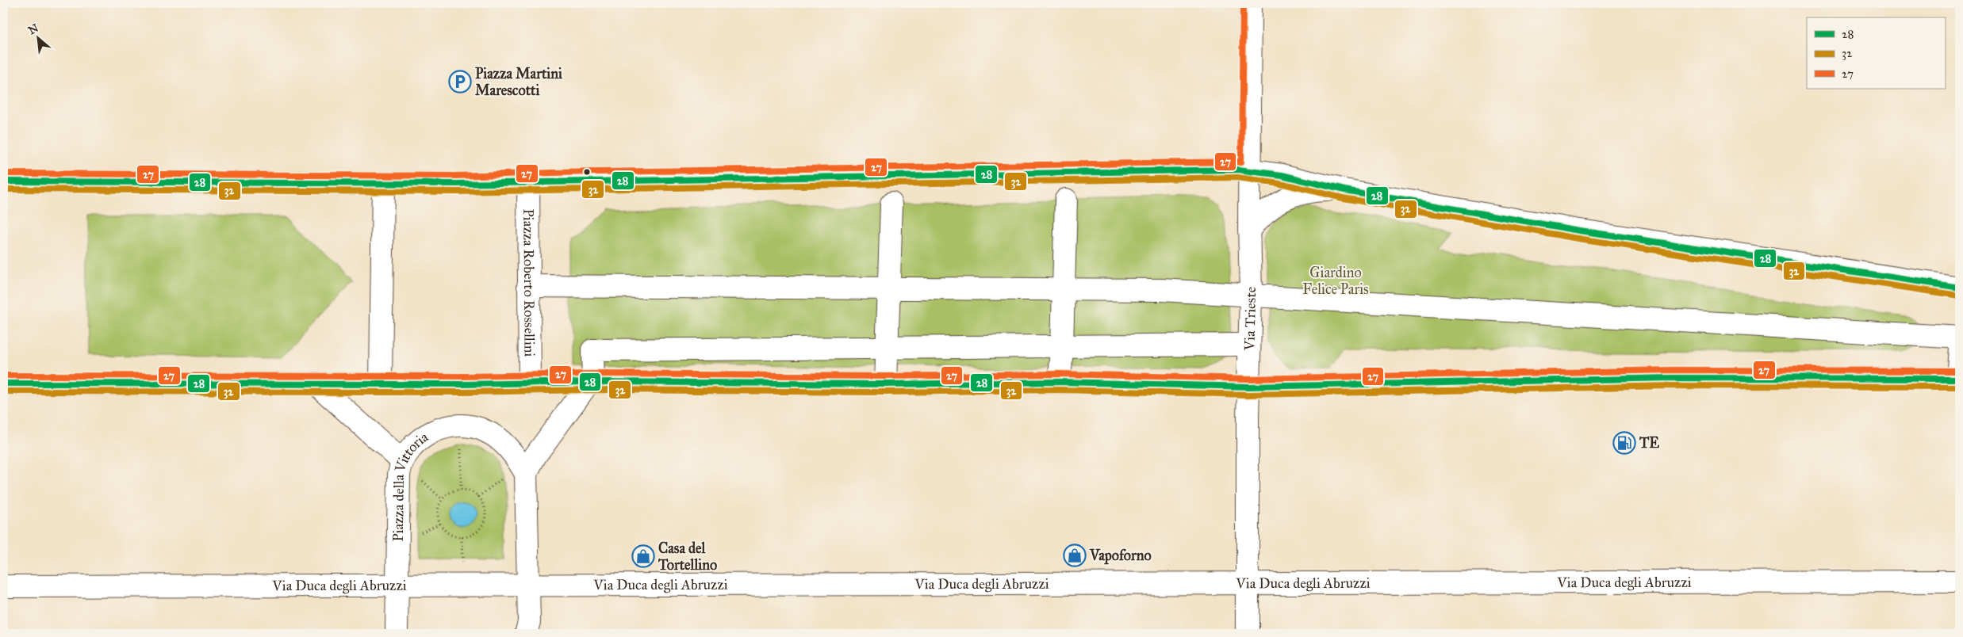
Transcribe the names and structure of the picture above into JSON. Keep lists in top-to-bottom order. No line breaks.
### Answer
{"streets":{"street":["Piazza Roberto Rossellini","Via Trieste","Piazza della Vittoria","Via Duca degli Abruzzi"]},"crossings":[["Via Trieste","Via Duca degli Abruzzi"],["Piazza della Vittoria","Via Duca degli Abruzzi"]],"parks":["Giardino Felice Paris"],"places":{"parking":["Piazza Martini Marescotti"],"fuel station":["TE"],"shop":["Vapoforno","Casa del Tortellino"]},"lines":["transit line 27","transit line 28","transit line 32"],"legend":["28","32","27"],"north":"top left"}
